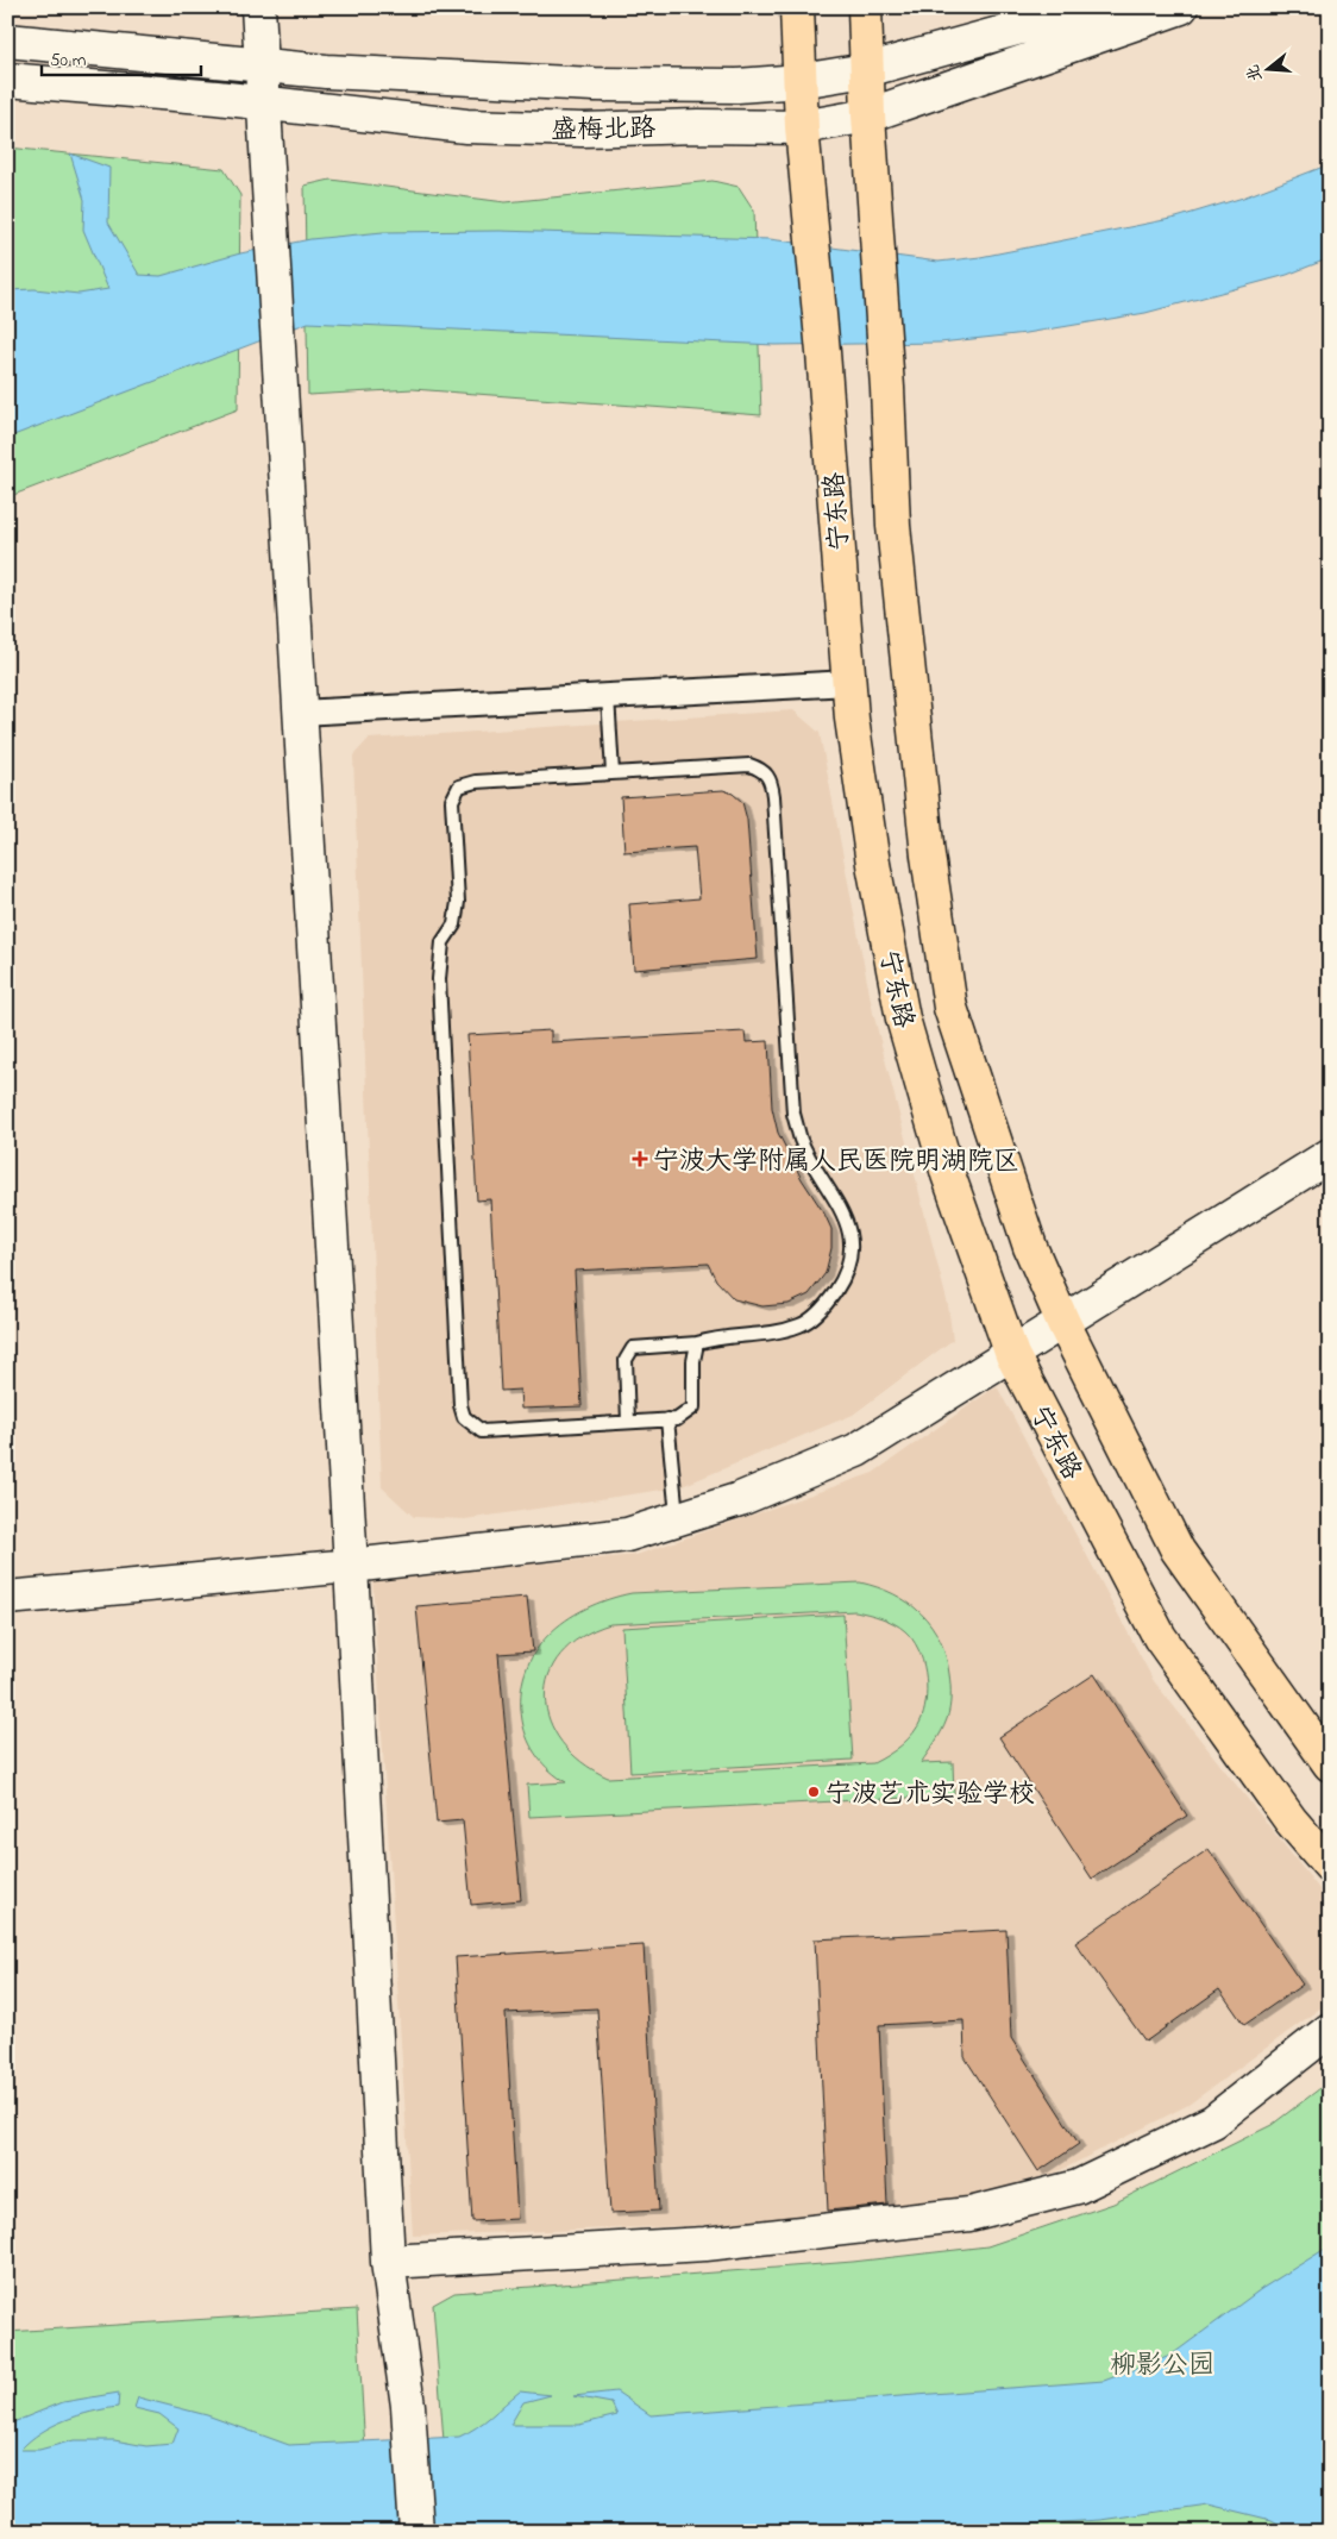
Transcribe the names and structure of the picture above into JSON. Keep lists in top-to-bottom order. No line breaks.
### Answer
{"streets":{"main road":["宁东路"],"street":["盛梅北路"]},"crossings":[["盛梅北路","宁东路"]],"parks":["柳影公园"],"places":{"health":["宁波大学附属人民医院明湖院区"],"other":["宁波艺术实验学校"]},"scale_bar":"50 m","north":"left"}
